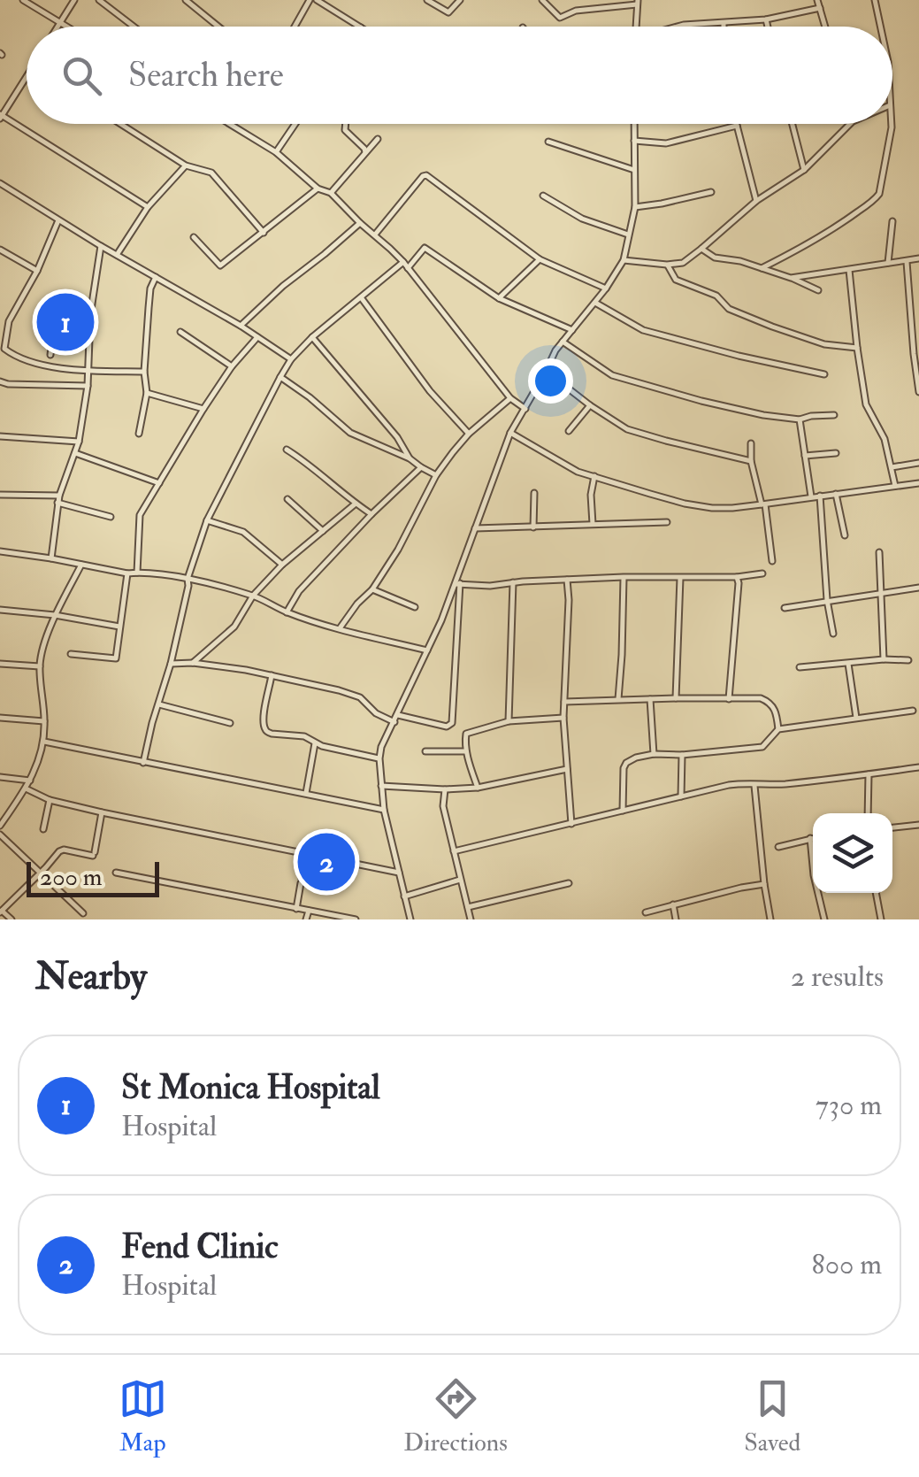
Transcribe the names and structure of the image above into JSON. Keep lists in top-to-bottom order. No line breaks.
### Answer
{"scale_bar":"200 m","page":{"search":"Search here","pins":["1","2"],"scale":"200 m","heading":["Nearby","2 results"],"list":[{"mark":"1","name":"St Monica Hospital","note":"Hospital","value":"730 m"},{"mark":"2","name":"Fend Clinic","note":"Hospital","value":"800 m"}],"nav":["Map","Directions","Saved"]}}
